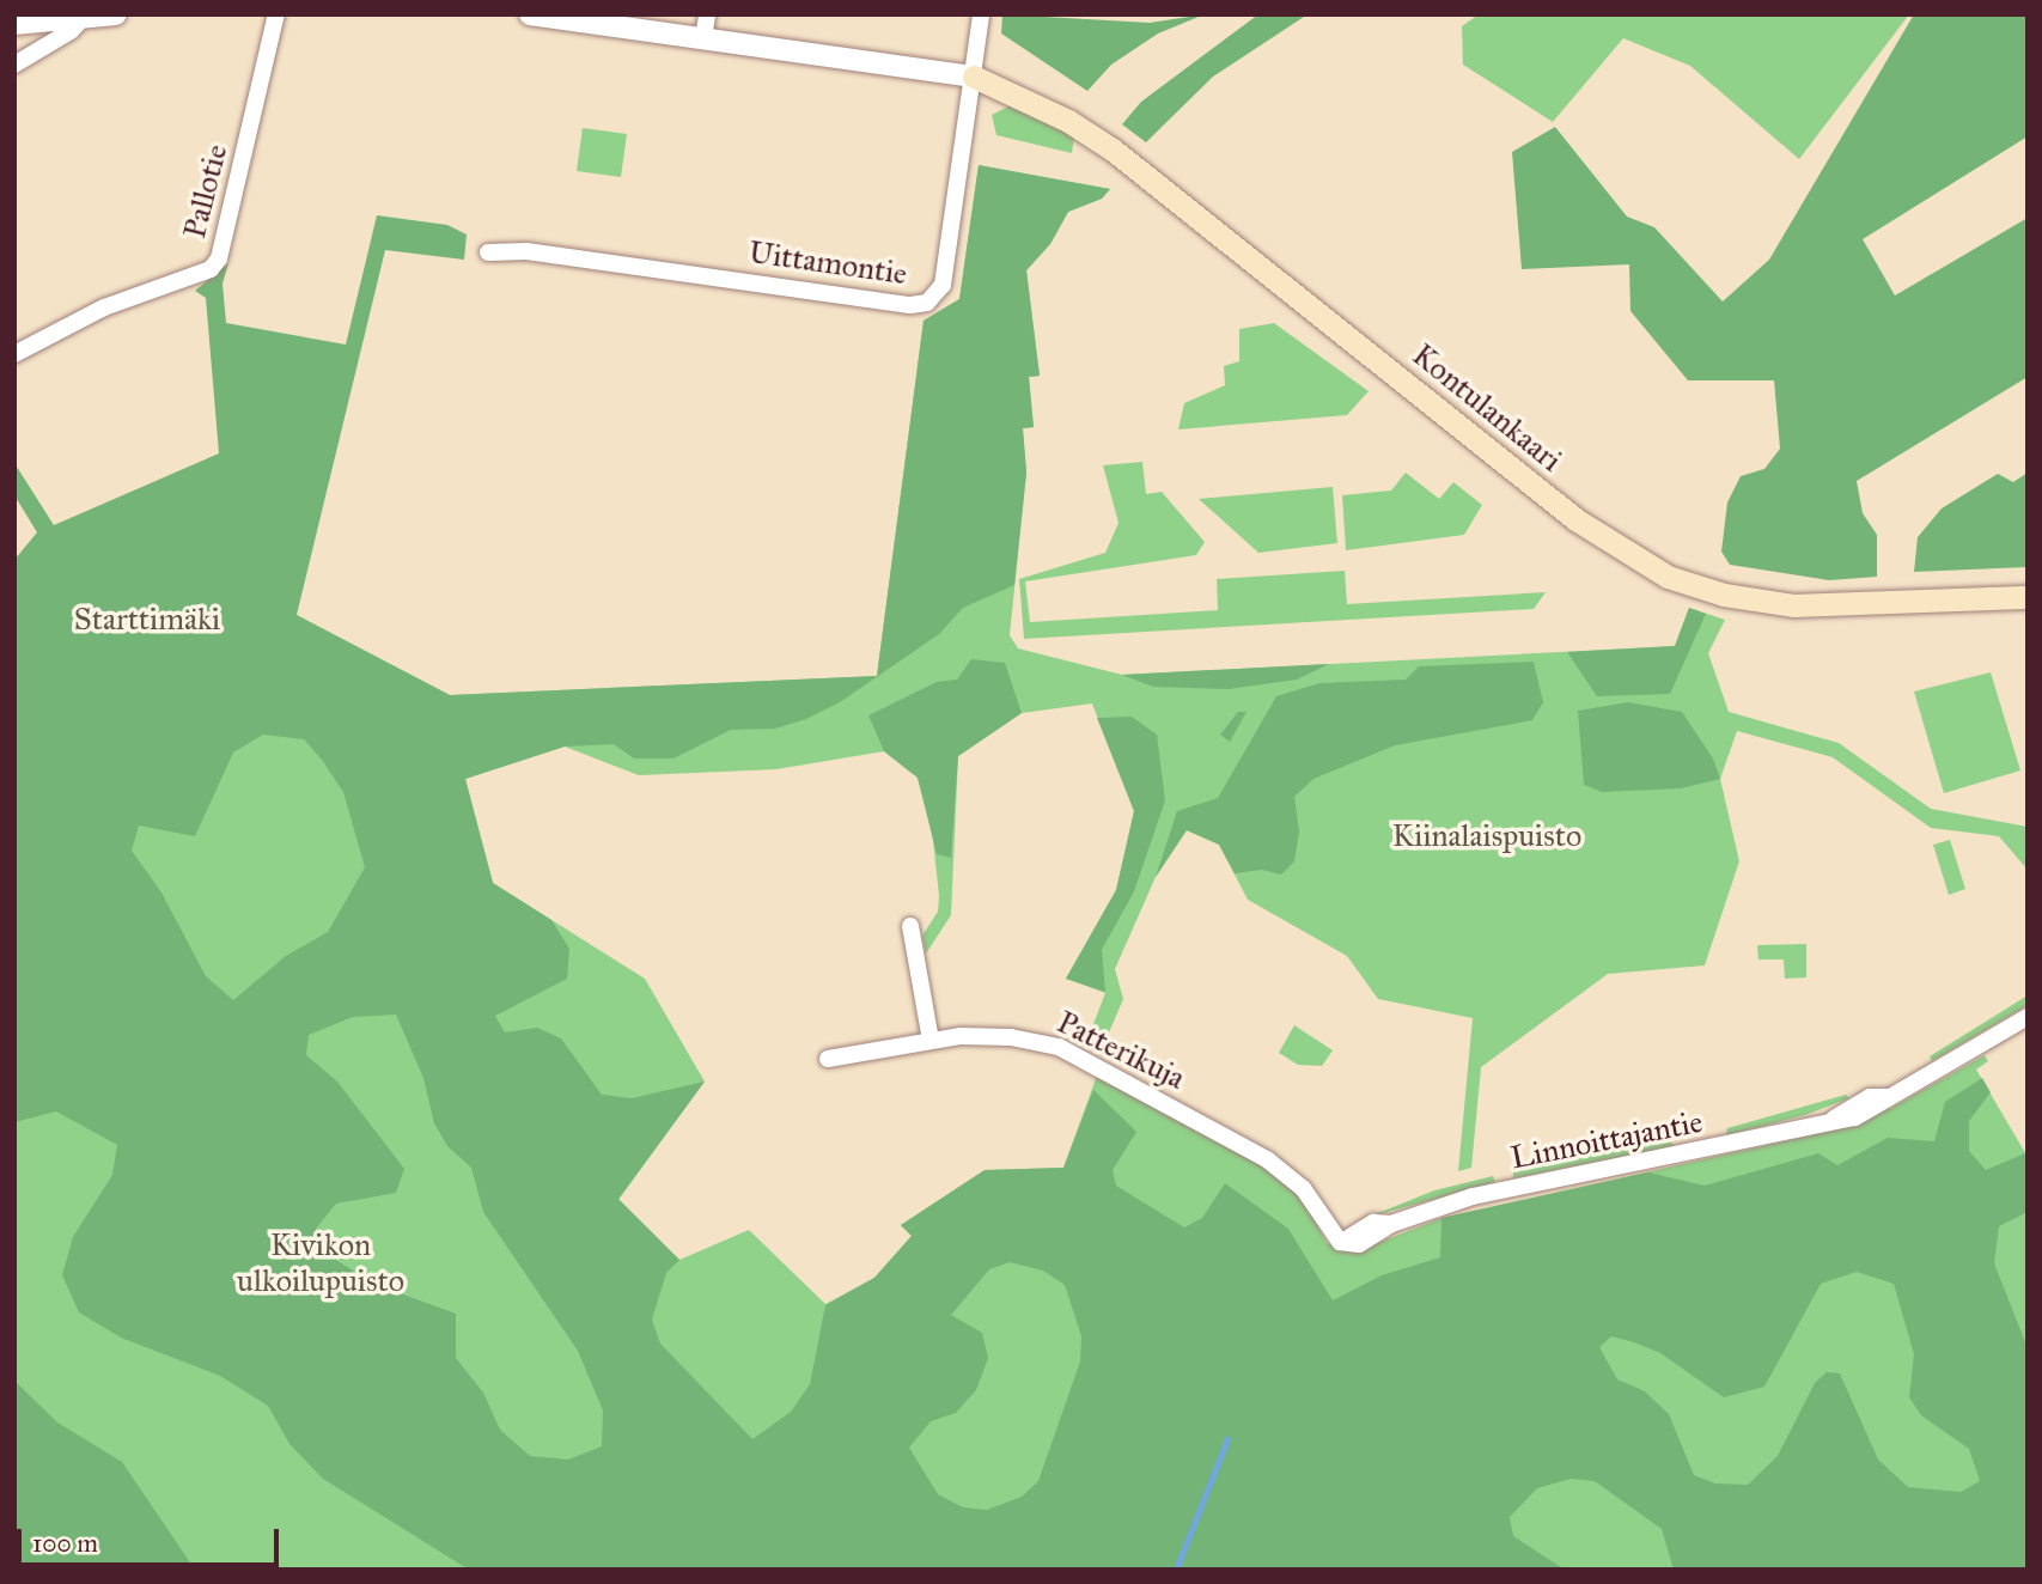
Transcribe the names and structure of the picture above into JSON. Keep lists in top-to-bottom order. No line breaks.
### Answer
{"streets":{"main road":["Kontulankaari"],"street":["Pallotie","Uittamontie","Patterikuja","Linnoittajantie"]},"crossings":[["Uittamontie","Kontulankaari"],["Patterikuja","Linnoittajantie"]],"parks":["Starttimäki","Kiinalaispuisto","Kivikon ulkoilupuisto"],"scale_bar":"100 m"}
